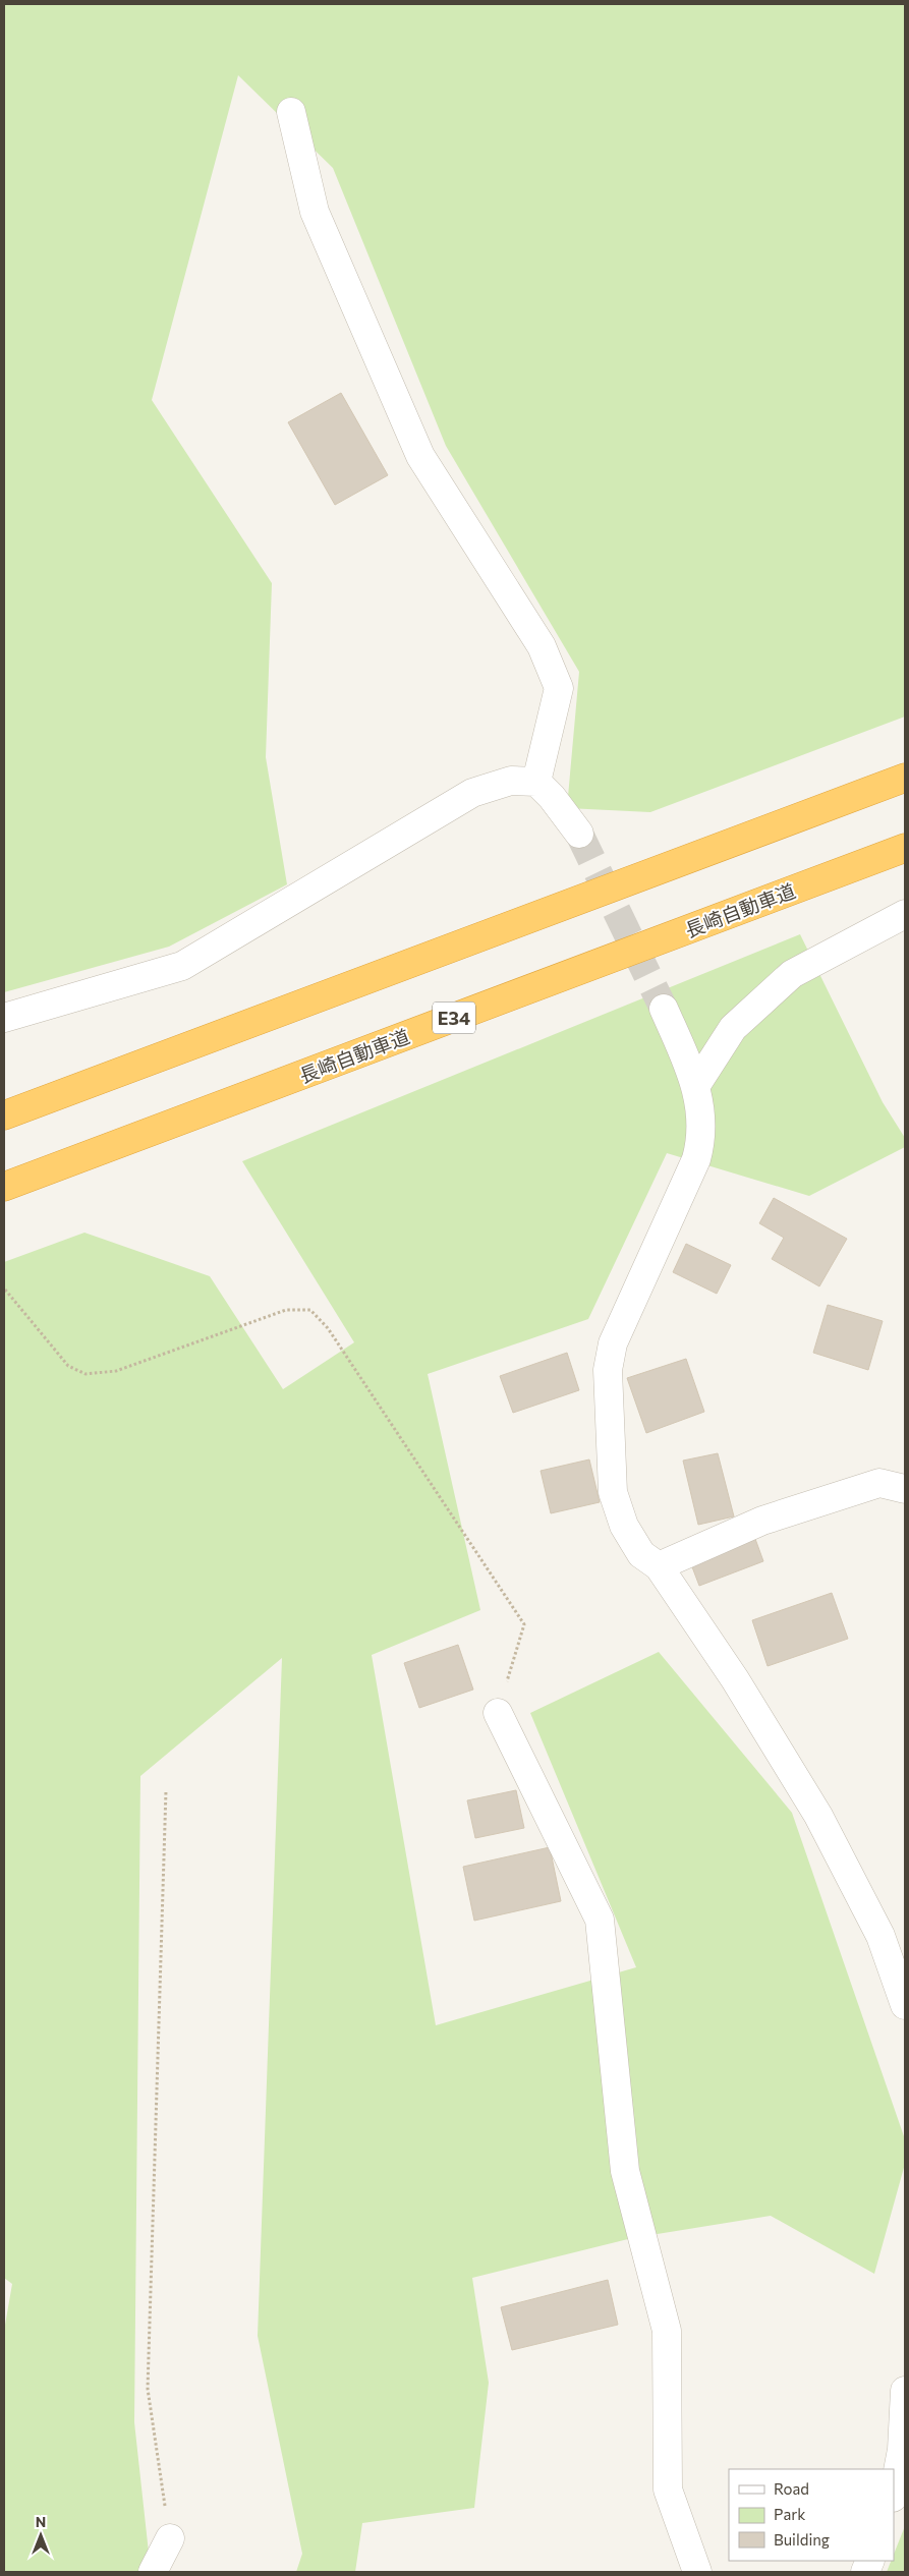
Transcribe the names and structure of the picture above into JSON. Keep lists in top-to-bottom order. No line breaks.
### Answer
{"streets":{"highway":["長崎自動車道","E34"]},"legend":["Road","Park","Building"],"north":"top"}
